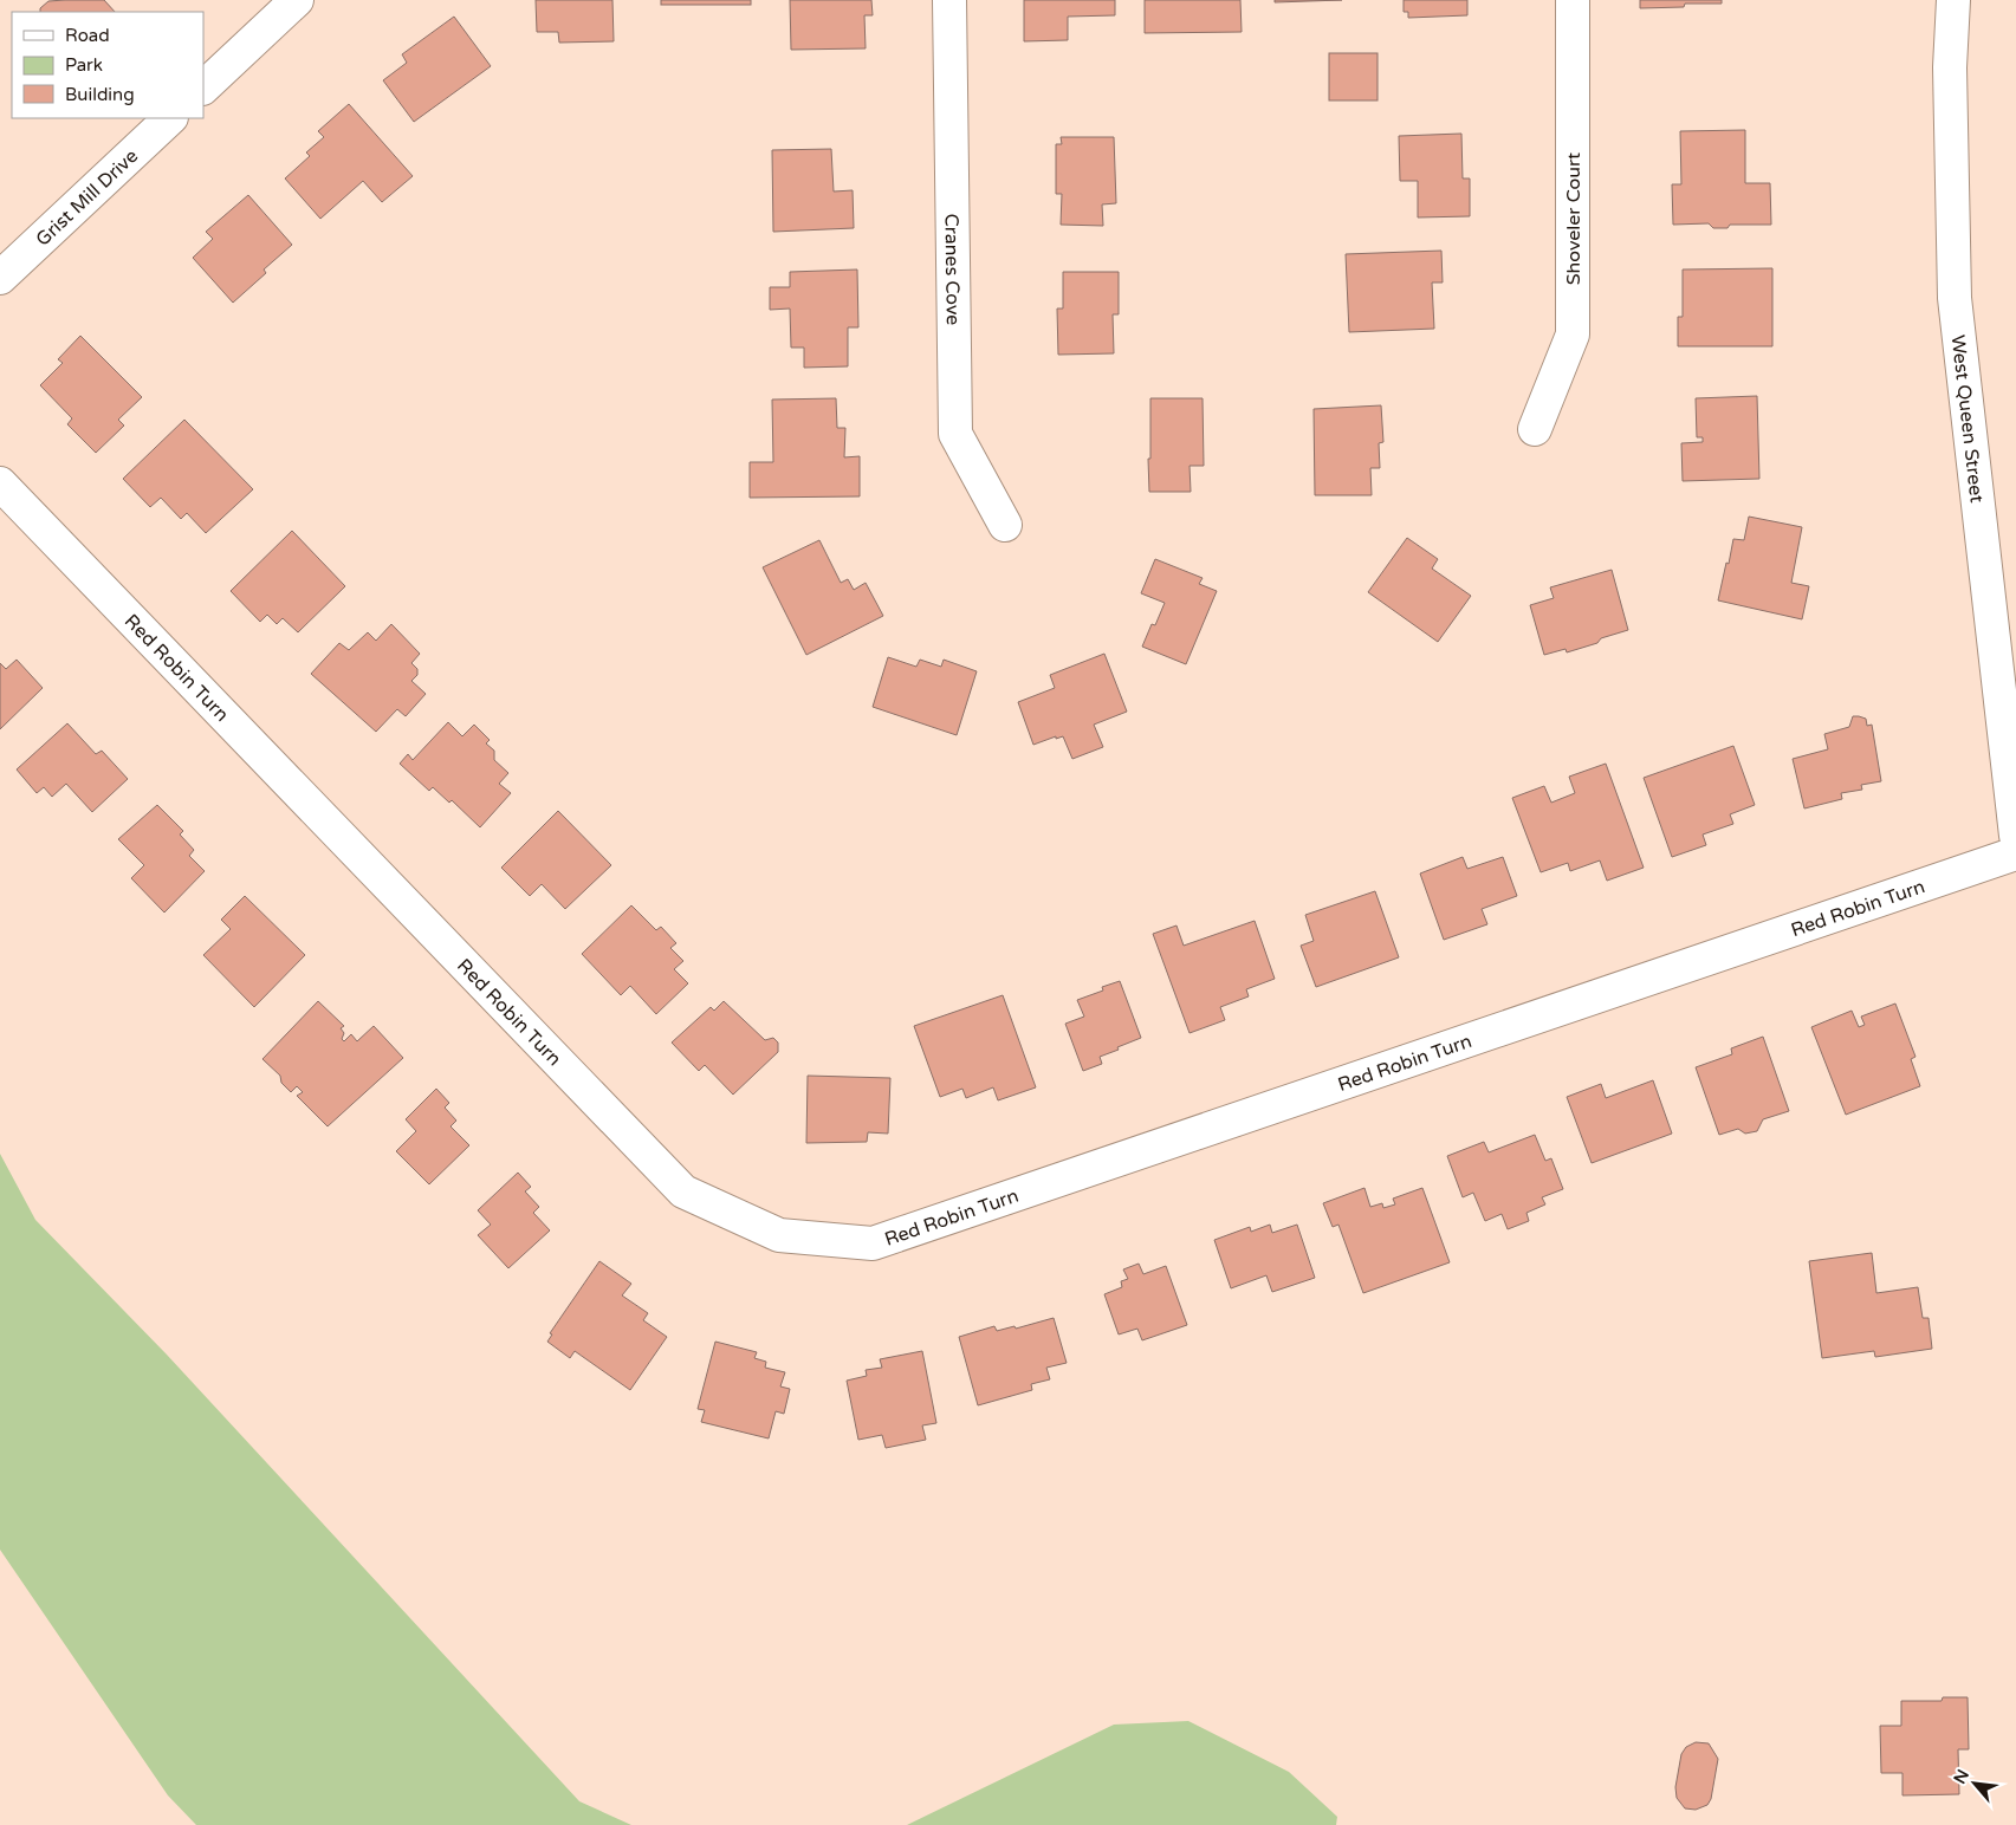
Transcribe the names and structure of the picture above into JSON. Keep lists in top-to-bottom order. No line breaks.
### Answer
{"streets":{"street":["Grist Mill Drive","Shoveler Court","Cranes Cove","West Queen Street","Red Robin Turn"]},"legend":["Road","Park","Building"],"north":"top left"}
